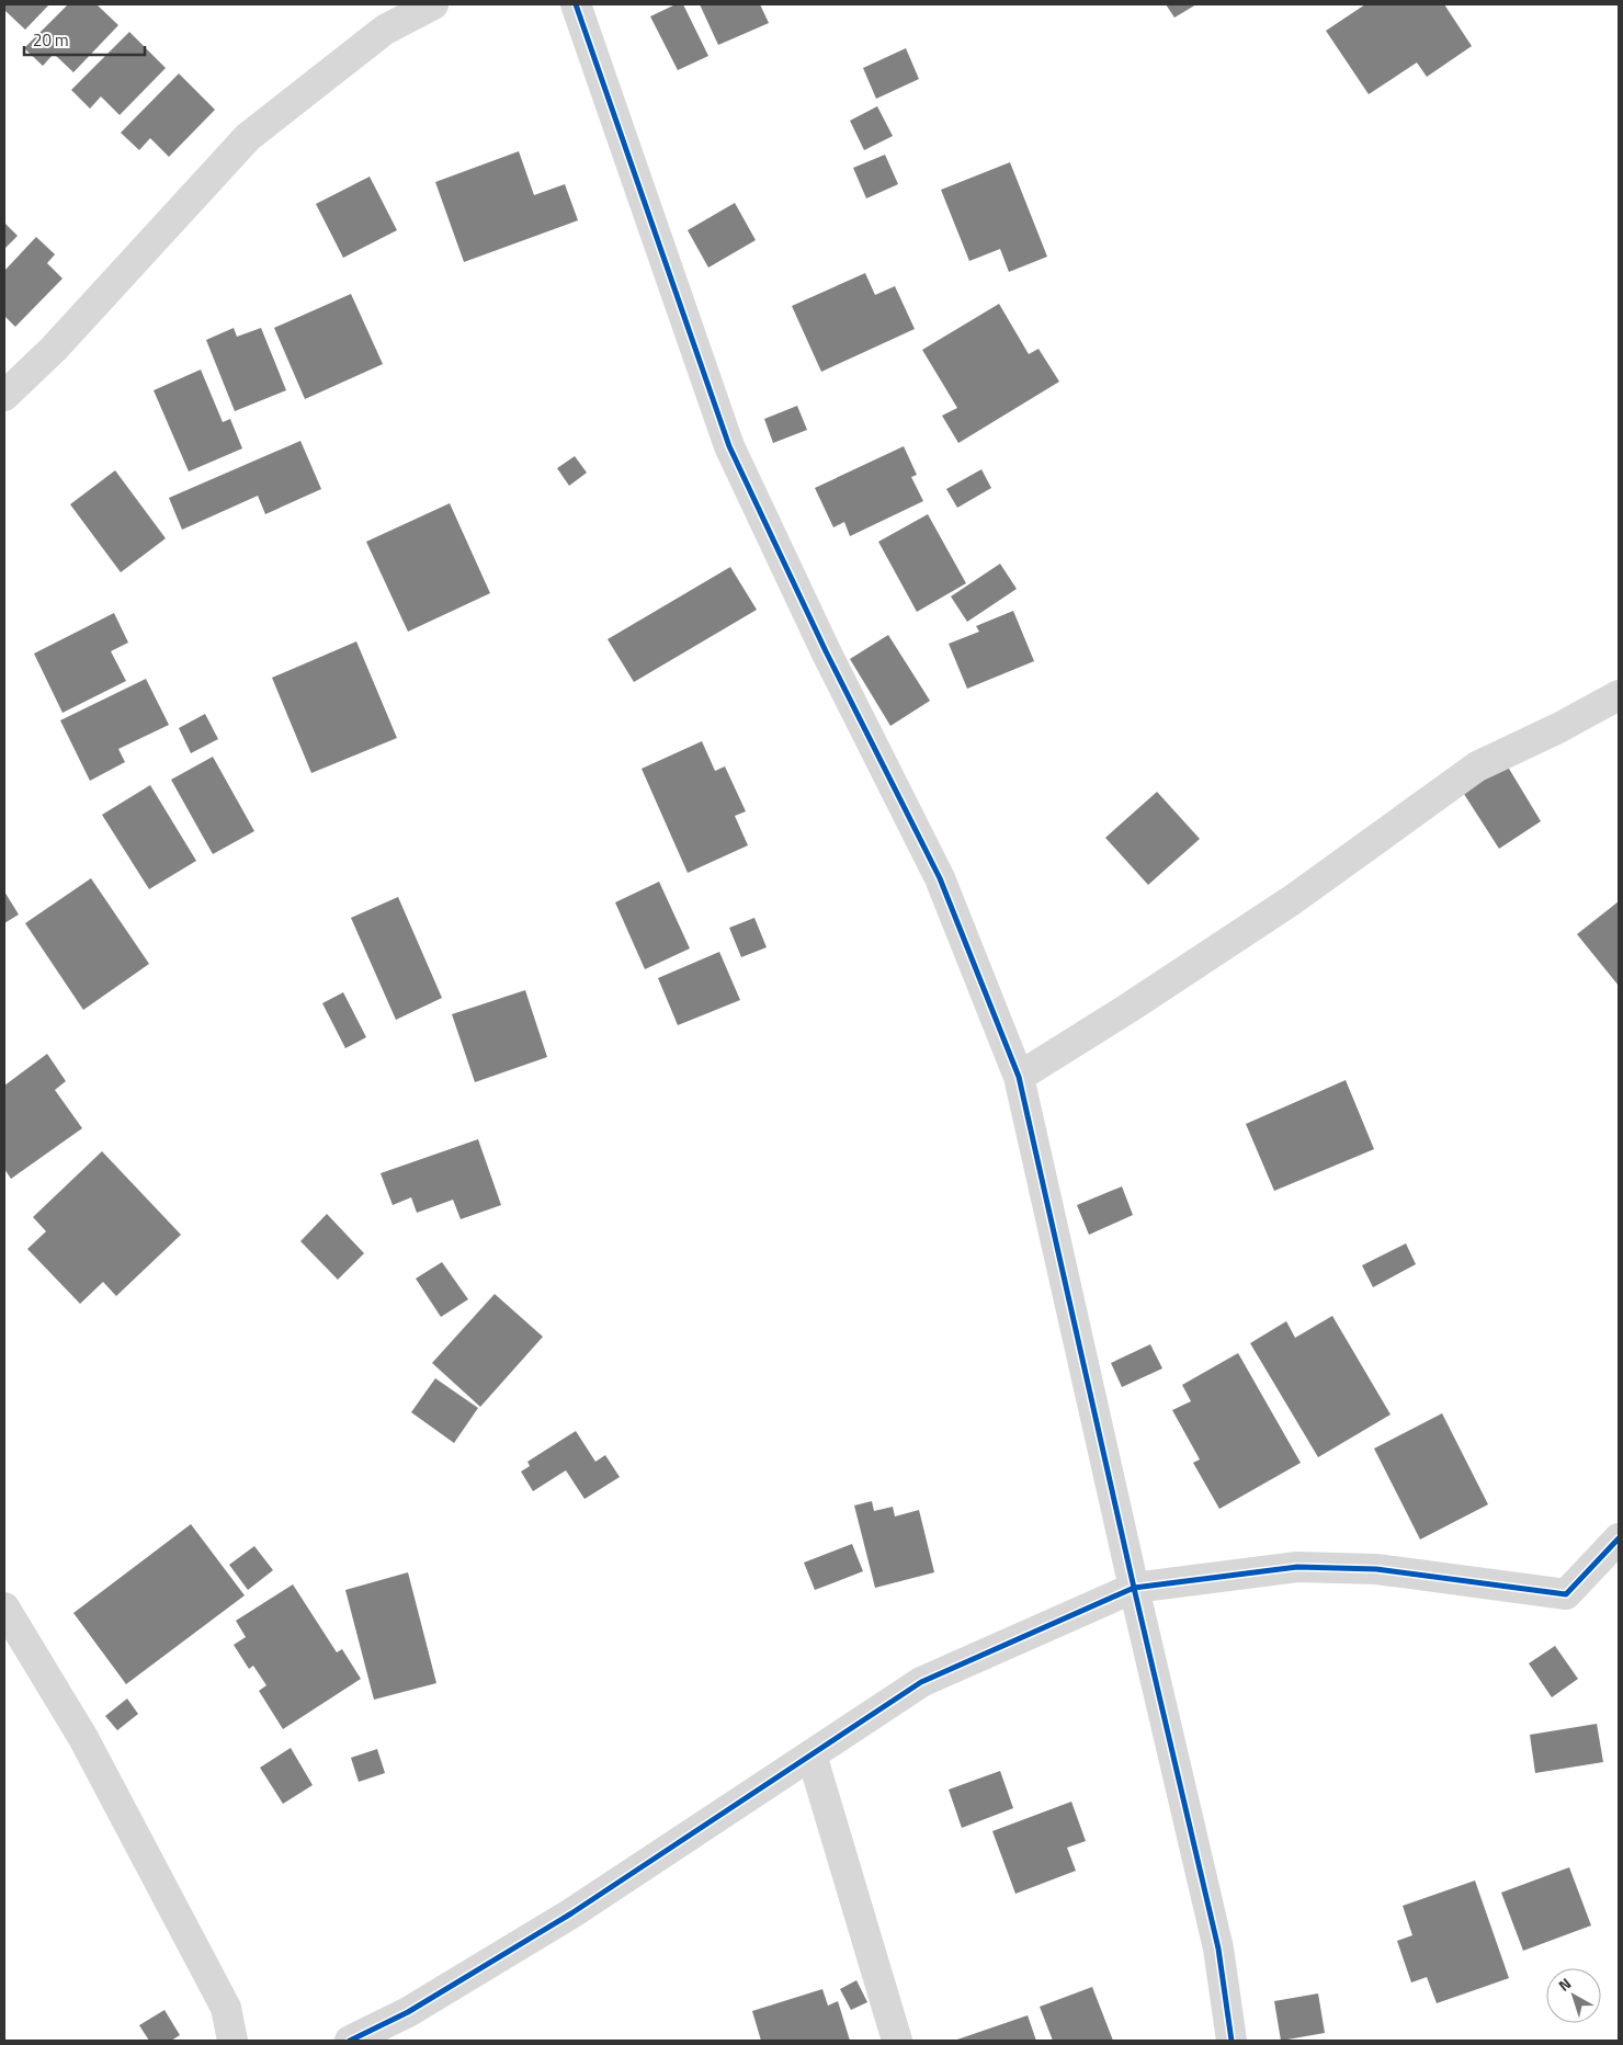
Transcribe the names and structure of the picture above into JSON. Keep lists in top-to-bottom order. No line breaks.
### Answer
{"scale_bar":"20 m","north":"top left"}
